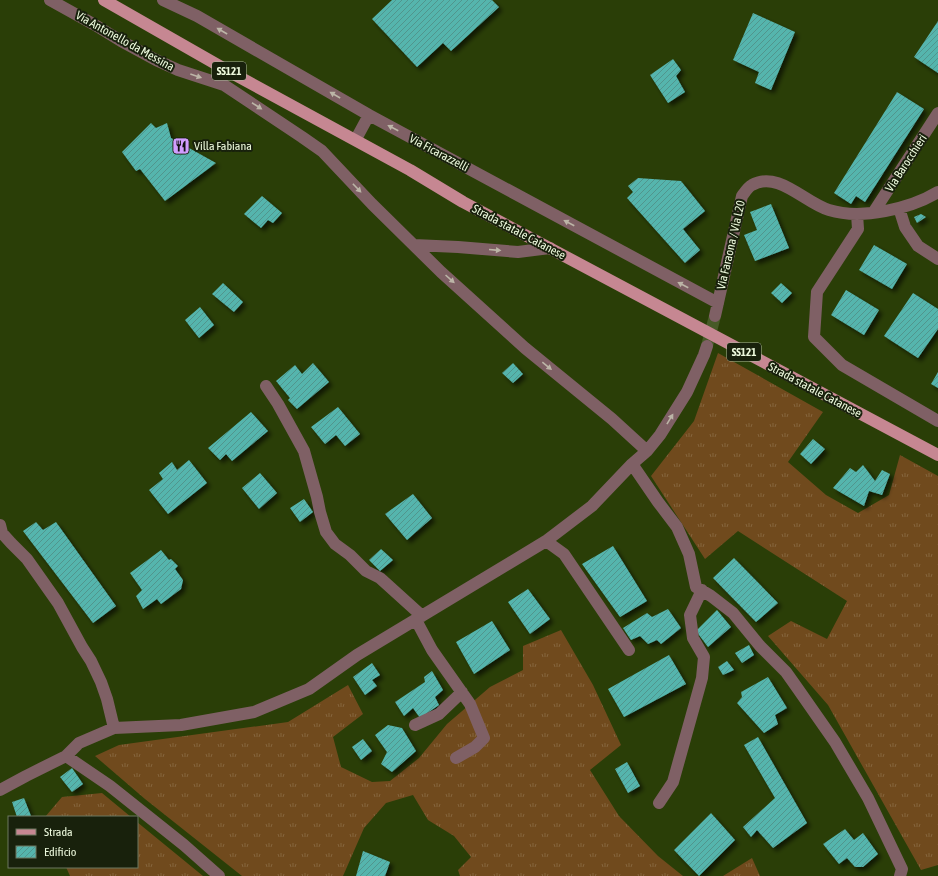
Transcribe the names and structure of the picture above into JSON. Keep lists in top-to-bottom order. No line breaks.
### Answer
{"streets":{"main road":["SS121","Strada statale Catanese"],"street":["Via Antonello da Messina","Via Ficarazzelli","Via Barocchieri","Via Faraona / Via L20"]},"crossings":[["Via Ficarazzelli","Via Faraona / Via L20"],["Via Barocchieri","Via Faraona / Via L20"]],"one_way":["Via Antonello da Messina","Via Ficarazzelli"],"places":{"restaurant":["Villa Fabiana"]},"legend":["Strada","Edificio"]}
